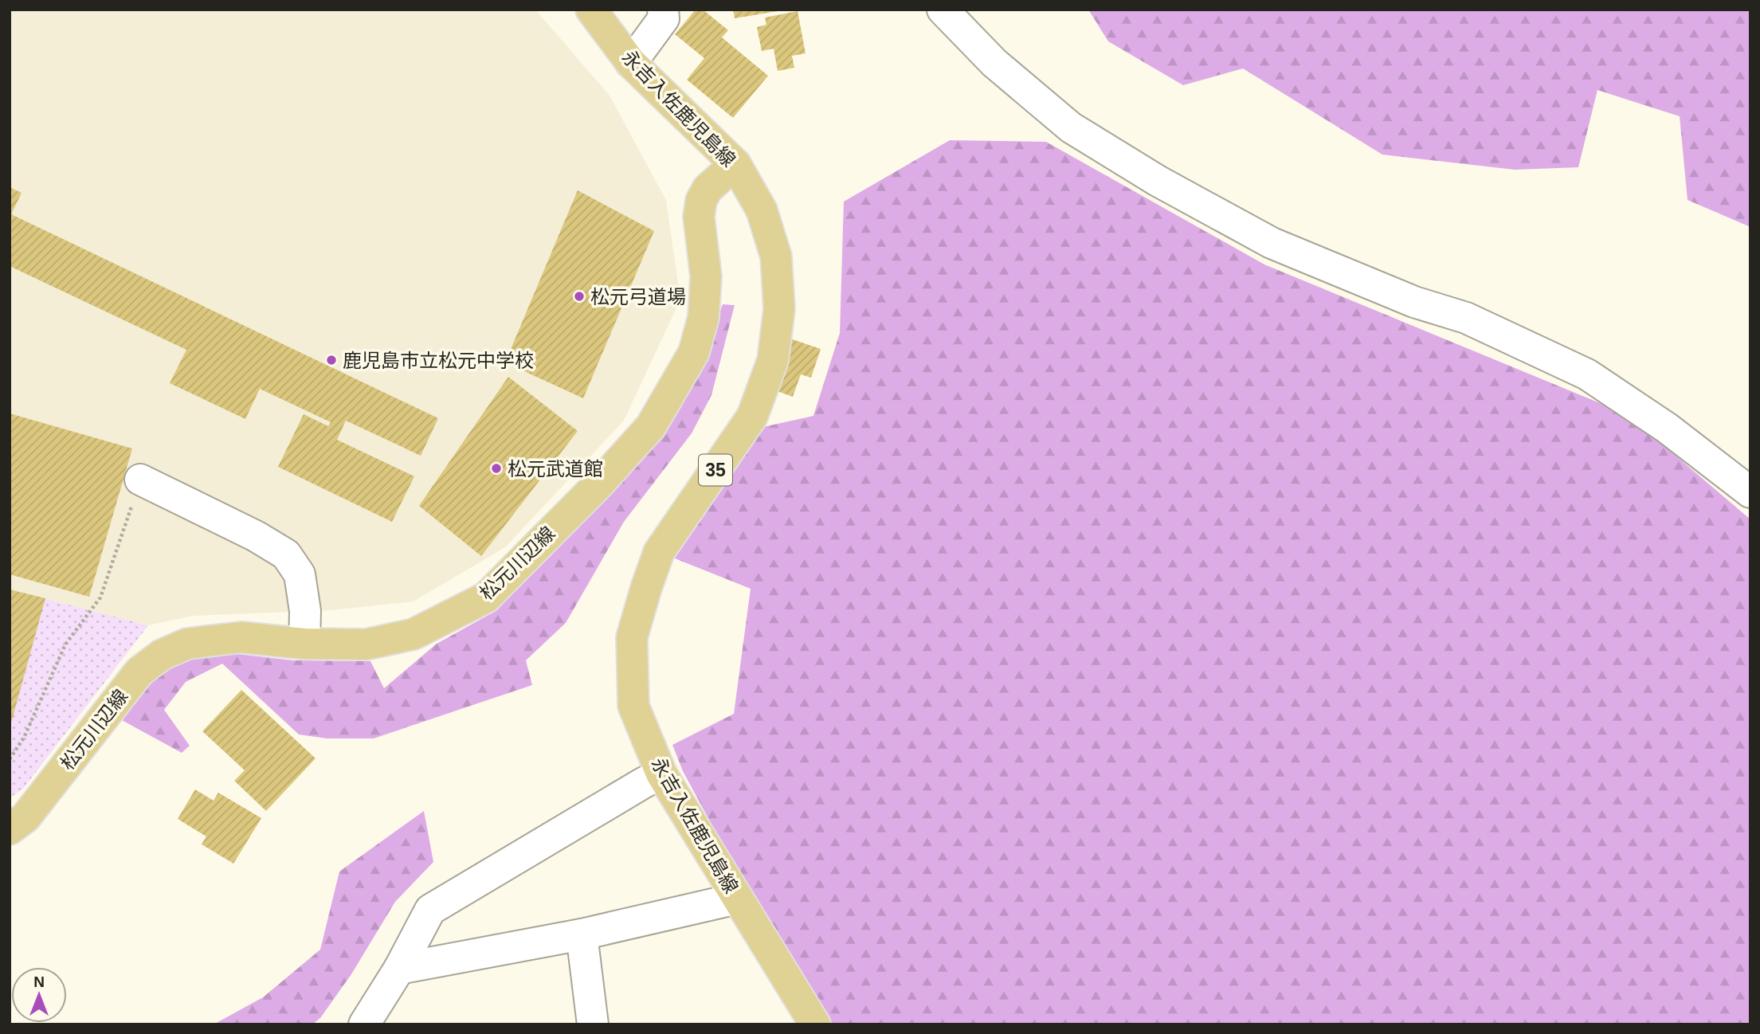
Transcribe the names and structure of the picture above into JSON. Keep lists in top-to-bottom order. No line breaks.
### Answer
{"streets":{"main road":["永吉入佐鹿児島線","35","松元川辺線"]},"crossings":[["永吉入佐鹿児島線","松元川辺線"]],"places":["松元弓道場","鹿児島市立松元中学校","松元武道館"],"north":"top"}
